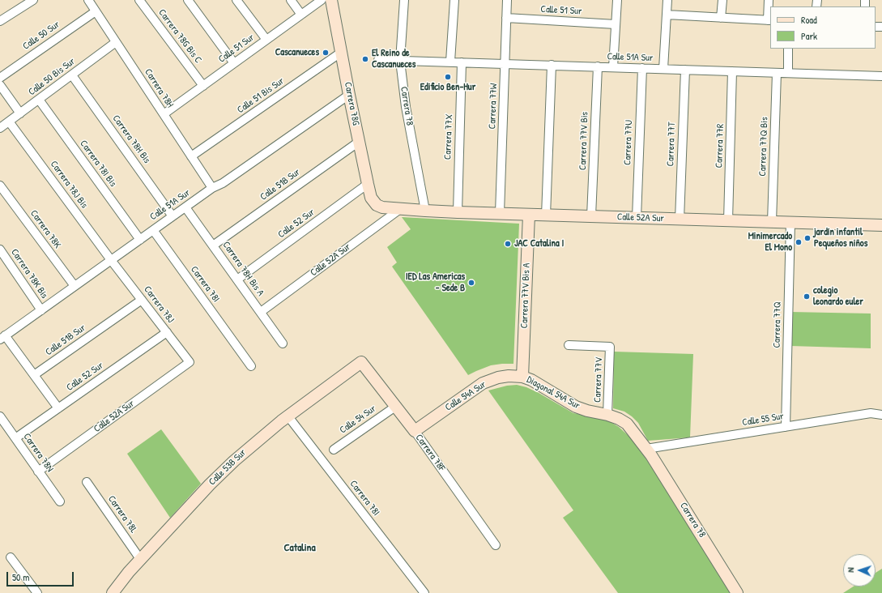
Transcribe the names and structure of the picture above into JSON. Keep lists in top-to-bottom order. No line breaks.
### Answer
{"streets":{"street":["Calle 51 Sur","Calle 50 Sur","Carrera 78G Bis C","Calle 51A Sur","Calle 50 Bis Sur","Carrera 78H","Calle 51 Bis Sur","Carrera 78G","Carrera 78","Carrera 77W","Carrera 77X","Carrera 78H Bis","Carrera 77V Bis","Carrera 77U","Carrera 77T","Carrera 77R","Carrera 77Q Bis","Carrera 78I Bis","Carrera 78J Bis","Calle 51B Sur","Calle 52A Sur","Calle 52 Sur","Carrera 78K","Carrera 78H Bis A","Carrera 78K Bis","Carrera 78I","Carrera 77V Bis A","Carrera 78J","Carrera 77Q","Carrera 77V","Diagonal 54A Sur","Calle 54A Sur","Calle 54 Sur","Calle 55 Sur","Carrera 78N","Carrera 78F","Calle 53B Sur","Carrera 78L"]},"crossings":[["Calle 51 Sur","Carrera 78G Bis C"],["Calle 51 Sur","Carrera 78H"],["Calle 51 Sur","Carrera 77W"],["Calle 50 Sur","Carrera 78H"],["Calle 51A Sur","Carrera 78H"],["Calle 51A Sur","Carrera 78G"],["Calle 51A Sur","Carrera 78"],["Calle 51A Sur","Carrera 77W"],["Calle 51A Sur","Carrera 77X"],["Calle 51A Sur","Carrera 78H Bis"],["Calle 51A Sur","Carrera 77V Bis"],["Calle 51A Sur","Carrera 77U"],["Calle 51A Sur","Carrera 77T"],["Calle 51A Sur","Carrera 77R"],["Calle 51A Sur","Carrera 77Q Bis"],["Calle 51A Sur","Carrera 78I Bis"],["Calle 51A Sur","Carrera 78J Bis"],["Calle 51A Sur","Carrera 78K"],["Calle 51A Sur","Carrera 78H Bis A"],["Calle 51A Sur","Carrera 78K Bis"],["Calle 51A Sur","Carrera 78I"],["Calle 51A Sur","Carrera 78J"],["Calle 50 Bis Sur","Carrera 78H"],["Calle 50 Bis Sur","Carrera 78H Bis"],["Calle 50 Bis Sur","Carrera 78I Bis"],["Calle 50 Bis Sur","Carrera 78J Bis"],["Carrera 78H","Calle 51 Bis Sur"],["Calle 51 Bis Sur","Carrera 78G"],["Carrera 78G","Calle 51B Sur"],["Carrera 78G","Calle 52A Sur"],["Carrera 78G","Calle 52 Sur"],["Carrera 78","Calle 52A Sur"],["Carrera 78","Diagonal 54A Sur"],["Carrera 78","Calle 55 Sur"],["Carrera 77W","Calle 52A Sur"],["Carrera 77X","Calle 52A Sur"],["Carrera 77V Bis","Calle 52A Sur"],["Carrera 77U","Calle 52A Sur"],["Carrera 77T","Calle 52A Sur"],["Carrera 77R","Calle 52A Sur"],["Carrera 77Q Bis","Calle 52A Sur"],["Carrera 78J Bis","Carrera 78J"],["Calle 51B Sur","Carrera 78H Bis A"],["Calle 51B Sur","Carrera 78J"],["Calle 52A Sur","Carrera 78H Bis A"],["Calle 52A Sur","Carrera 77V Bis A"],["Calle 52A Sur","Carrera 78J"],["Calle 52A Sur","Carrera 77Q"],["Calle 52A Sur","Carrera 78N"],["Calle 52 Sur","Carrera 78H Bis A"],["Calle 52 Sur","Carrera 78J"],["Calle 52 Sur","Carrera 78N"],["Carrera 78I","Calle 53B Sur"],["Carrera 77V Bis A","Diagonal 54A Sur"],["Carrera 77V Bis A","Calle 54A Sur"],["Carrera 77Q","Calle 55 Sur"],["Carrera 77V","Diagonal 54A Sur"],["Diagonal 54A Sur","Calle 54A Sur"],["Diagonal 54A Sur","Calle 55 Sur"],["Calle 54A Sur","Carrera 78F"],["Calle 54 Sur","Carrera 78F"],["Carrera 78F","Calle 53B Sur"],["Calle 53B Sur","Carrera 78L"]],"districts":["Catalina"],"places":["Cascanueces","El Reino de Cascanueces","Edificio Ben-Hur","jardín infantil Pequeños niños","Minimercado El Mono","JAC Catalina I","IED Las Americas - Sede B","colegio leonardo euler"],"legend":["Road","Park"],"scale_bar":"50 m","north":"left"}
